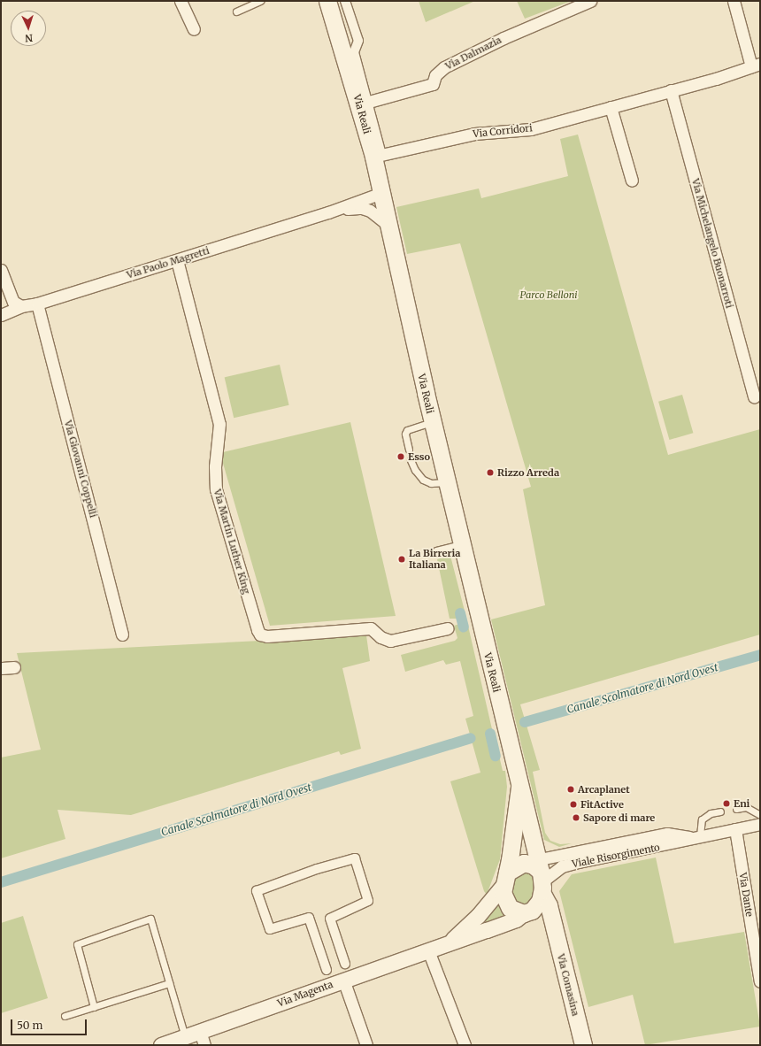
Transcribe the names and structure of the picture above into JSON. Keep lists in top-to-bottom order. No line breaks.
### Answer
{"streets":{"main road":["Via Reali","Via Comasina"],"street":["Via Dalmazia","Via Corridori","Via Michelangelo Buonarroti","Via Paolo Magretti","Via Giovanni Coppelli","Via Martin Luther King","Viale Risorgimento","Via Dante","Via Magenta"]},"crossings":[["Via Dalmazia","Via Reali"],["Via Reali","Via Corridori"],["Via Reali","Via Paolo Magretti"],["Via Reali","Viale Risorgimento"],["Via Reali","Via Comasina"],["Via Reali","Via Magenta"],["Via Corridori","Via Michelangelo Buonarroti"],["Via Paolo Magretti","Via Giovanni Coppelli"],["Via Paolo Magretti","Via Martin Luther King"],["Viale Risorgimento","Via Dante"]],"water":["Canale Scolmatore di Nord Ovest"],"parks":["Parco Belloni"],"places":["Esso","Rizzo Arreda","La Birreria Italiana","Arcaplanet","Eni","FitActive","Sapore di mare"],"scale_bar":"50 m","north":"bottom"}
